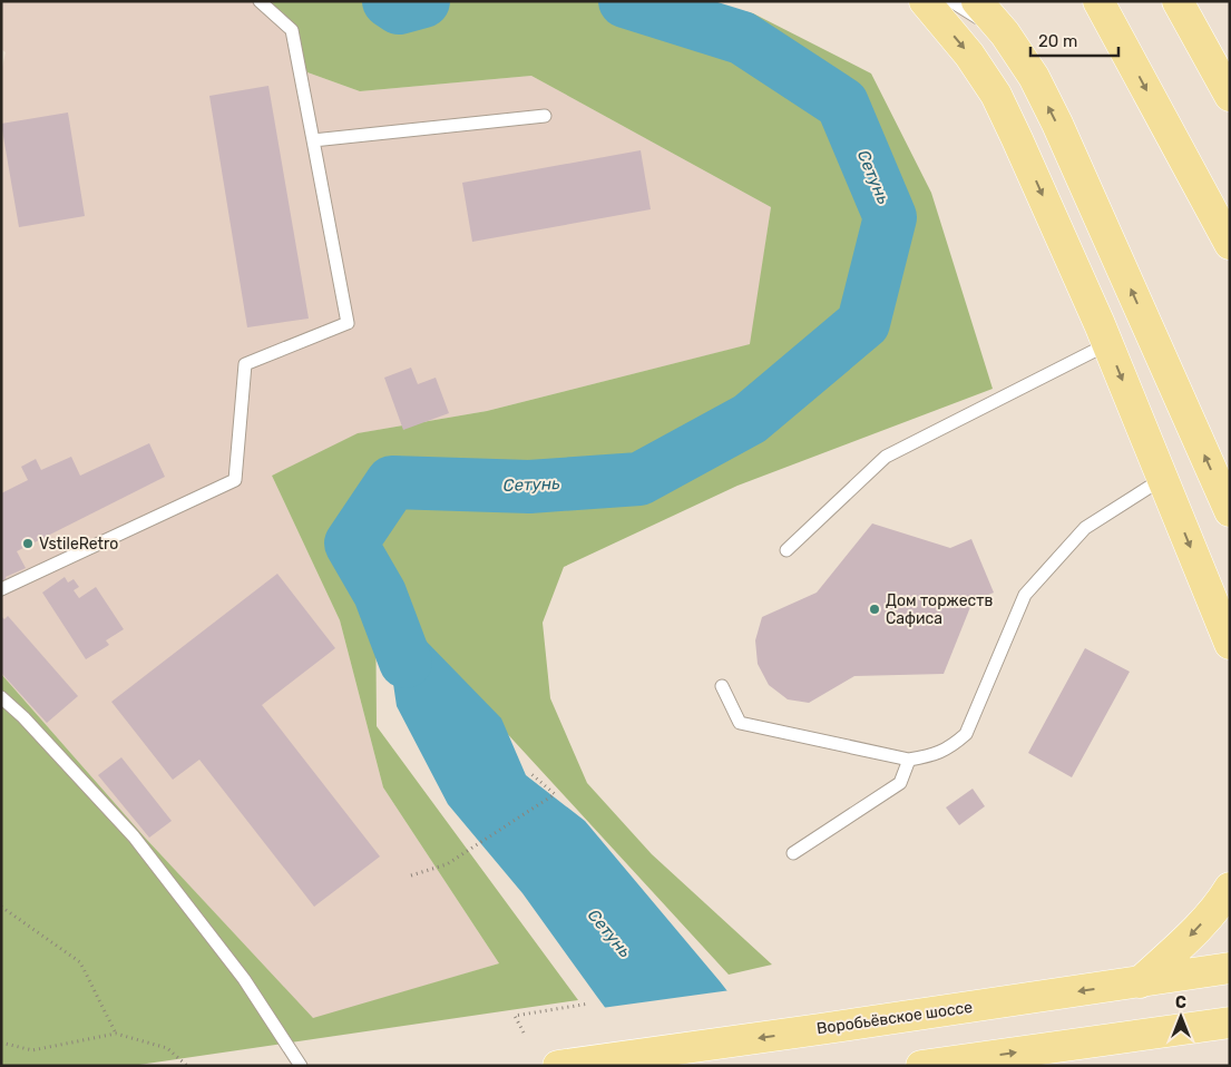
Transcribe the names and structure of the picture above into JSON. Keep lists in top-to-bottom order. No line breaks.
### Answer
{"streets":{"main road":["Воробьёвское шоссе"]},"water":["Сетунь"],"places":["VstileRetro","Дом торжеств Сафиса"],"scale_bar":"20 m","north":"top"}
